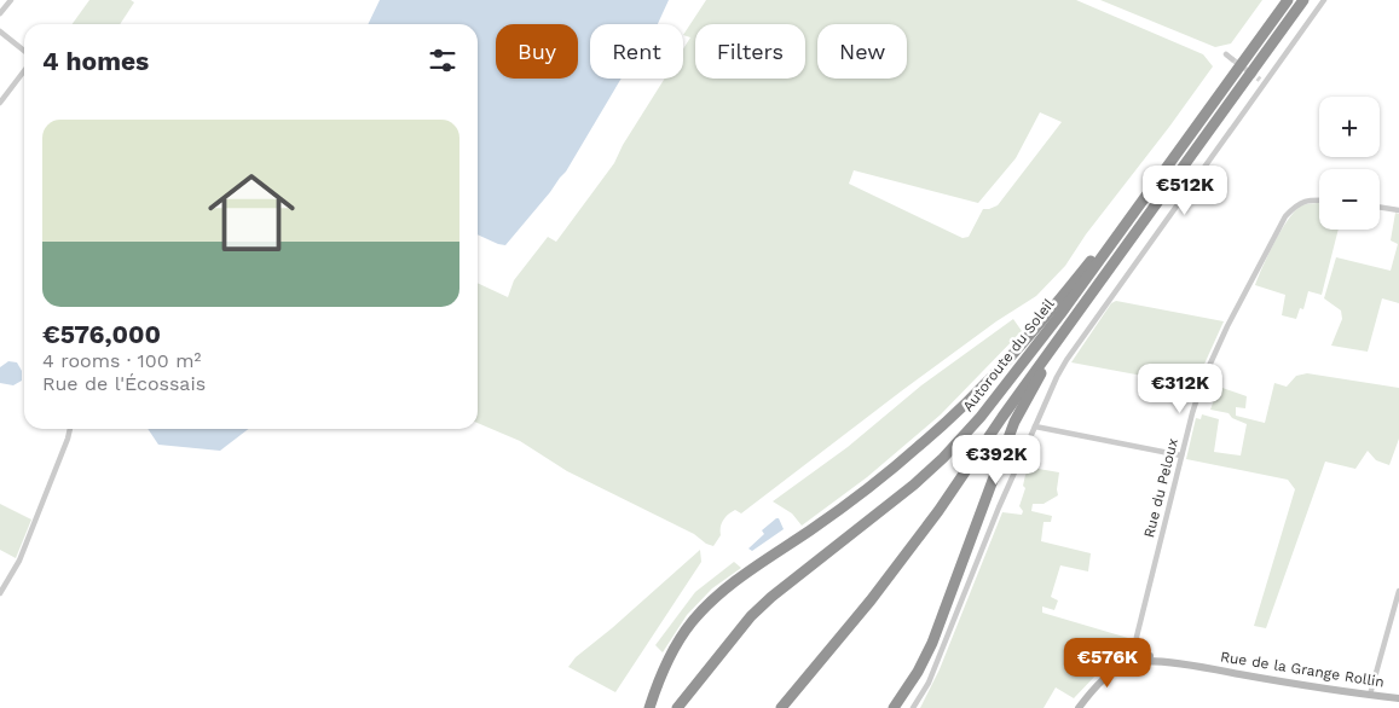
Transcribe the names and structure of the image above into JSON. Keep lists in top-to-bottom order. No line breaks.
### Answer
{"streets":{"highway":["Autoroute du Soleil"],"main road":["Rue de la Grange Rollin"],"street":["Rue du Peloux"]},"crossings":[["Rue du Peloux","Rue de la Grange Rollin"]],"page":{"chip":["Buy","Rent","Filters","New"],"heading":"4 homes","map_buttons":["+","−"],"list":[{"name":"€576,000","note":"4 rooms · 100 m² · Rue de l'Écossais"}],"price":["€512K","€312K","€392K","€576K"]}}
